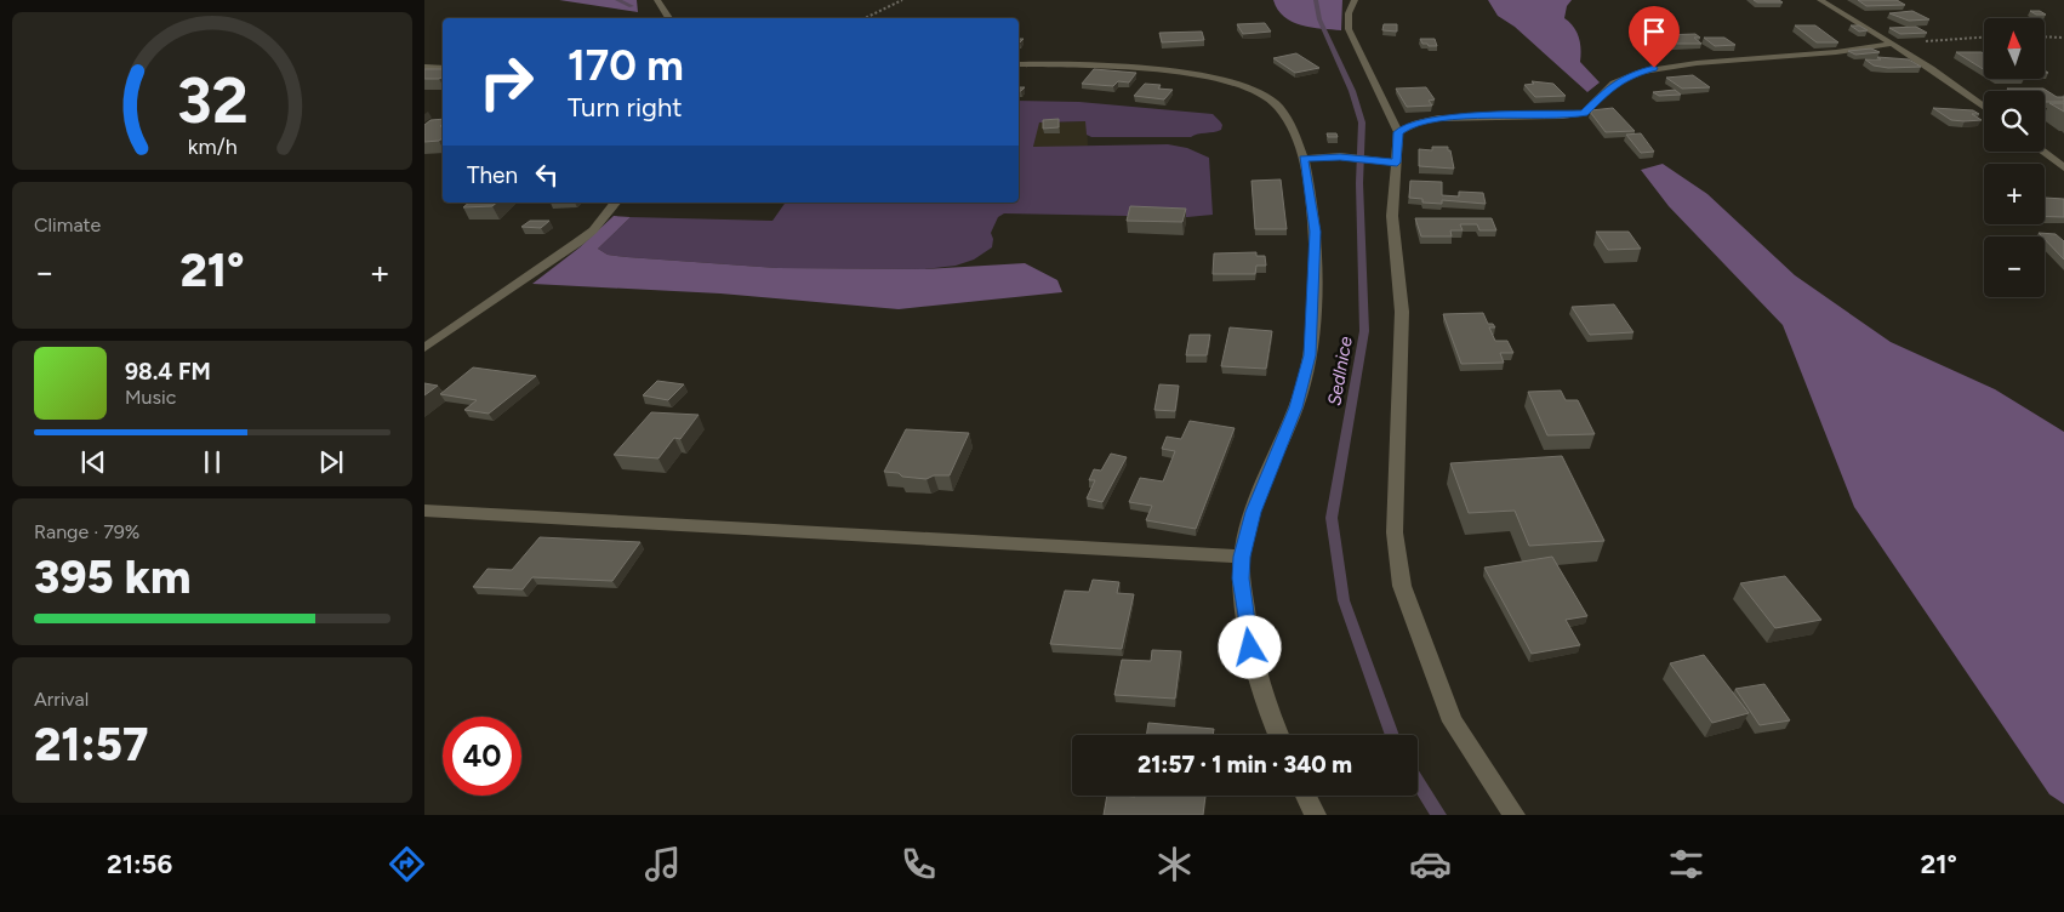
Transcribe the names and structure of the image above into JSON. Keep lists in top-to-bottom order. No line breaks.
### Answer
{"water":["Sedlnice"],"north":"top","page":{"map_buttons":["+","−"],"turn":["170 m","Turn right"],"then":"Then","tile":["Climate",["Range · 79%","395 km"],["Arrival","21:57"]],"heat":["−","21°","+"],"song":["98.4 FM","Music"],"limit":"40","trip":"21:57 · 1 min · 340 m","tabs":["21:56","21°"],"gauge":["32","km/h"]}}
